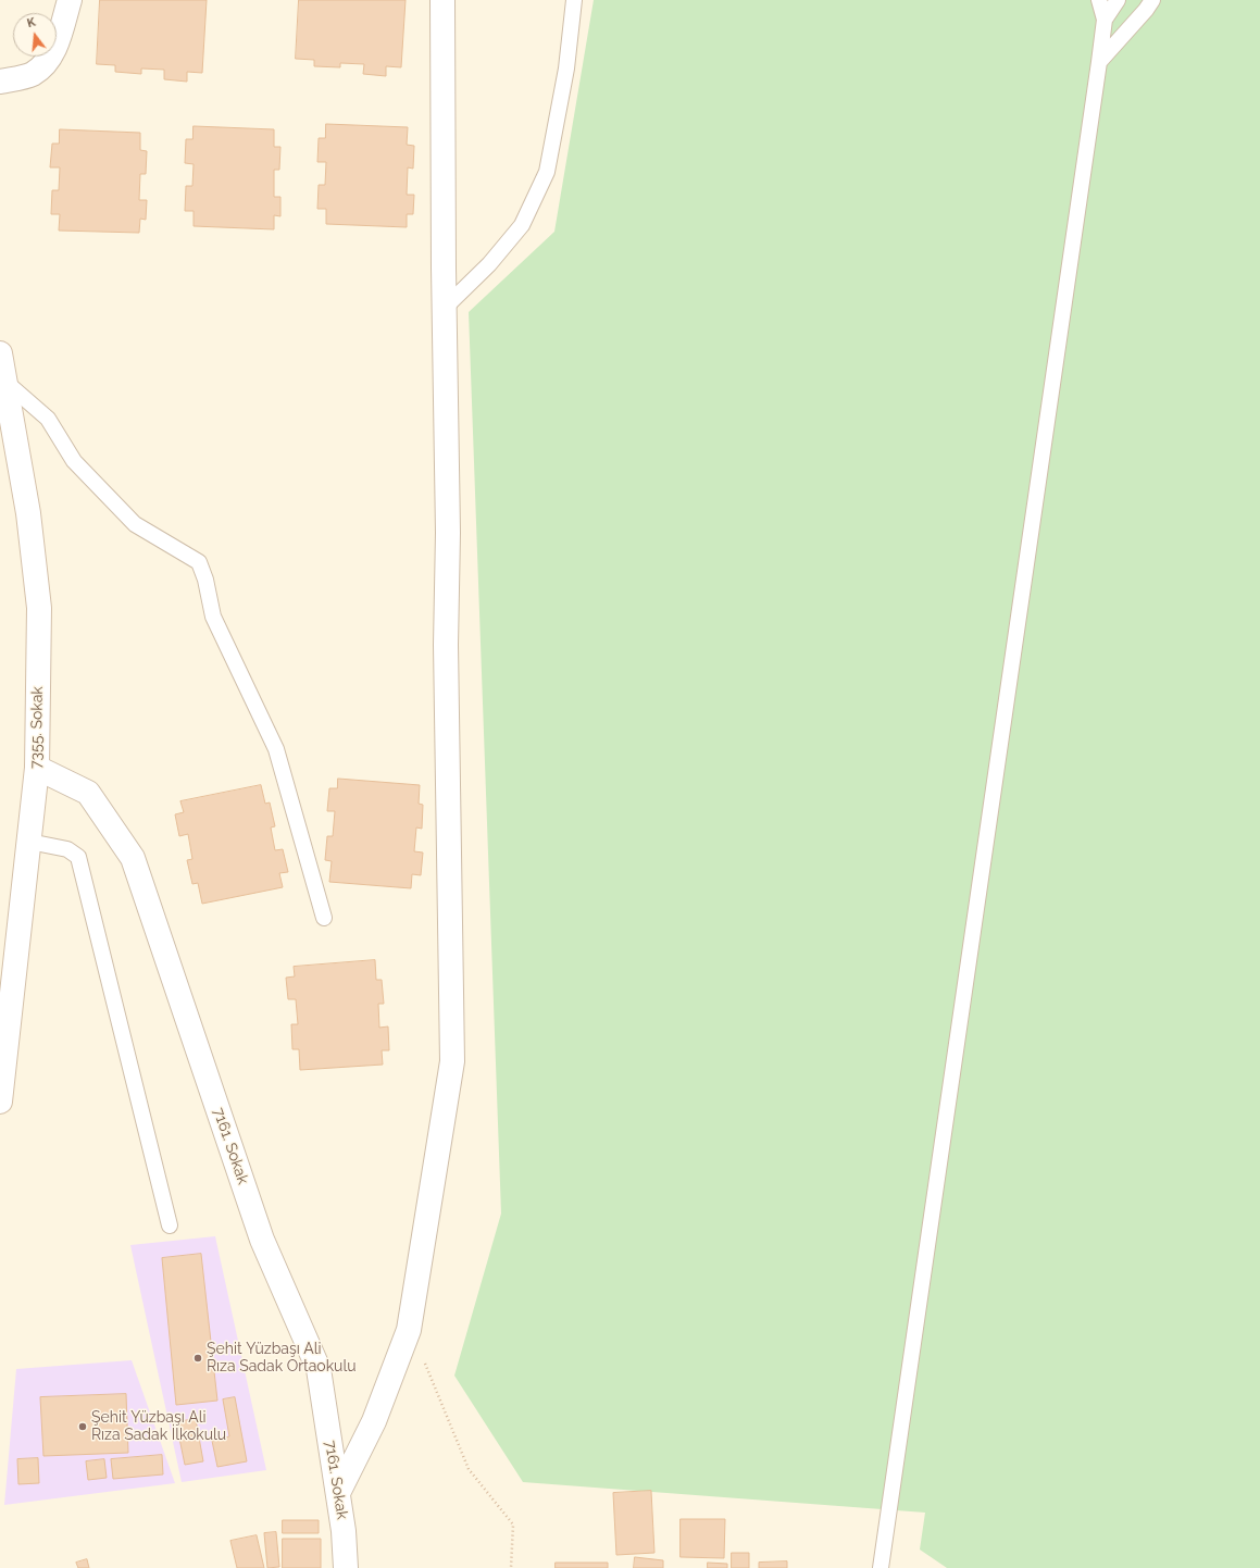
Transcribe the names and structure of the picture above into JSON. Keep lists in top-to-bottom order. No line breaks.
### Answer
{"streets":{"street":["7355. Sokak","7161. Sokak"]},"crossings":[["7355. Sokak","7161. Sokak"]],"places":["Şehit Yüzbaşı Ali Rıza Sadak Ortaokulu","Şehit Yüzbaşı Ali Rıza Sadak İlkokulu"],"north":"top"}
